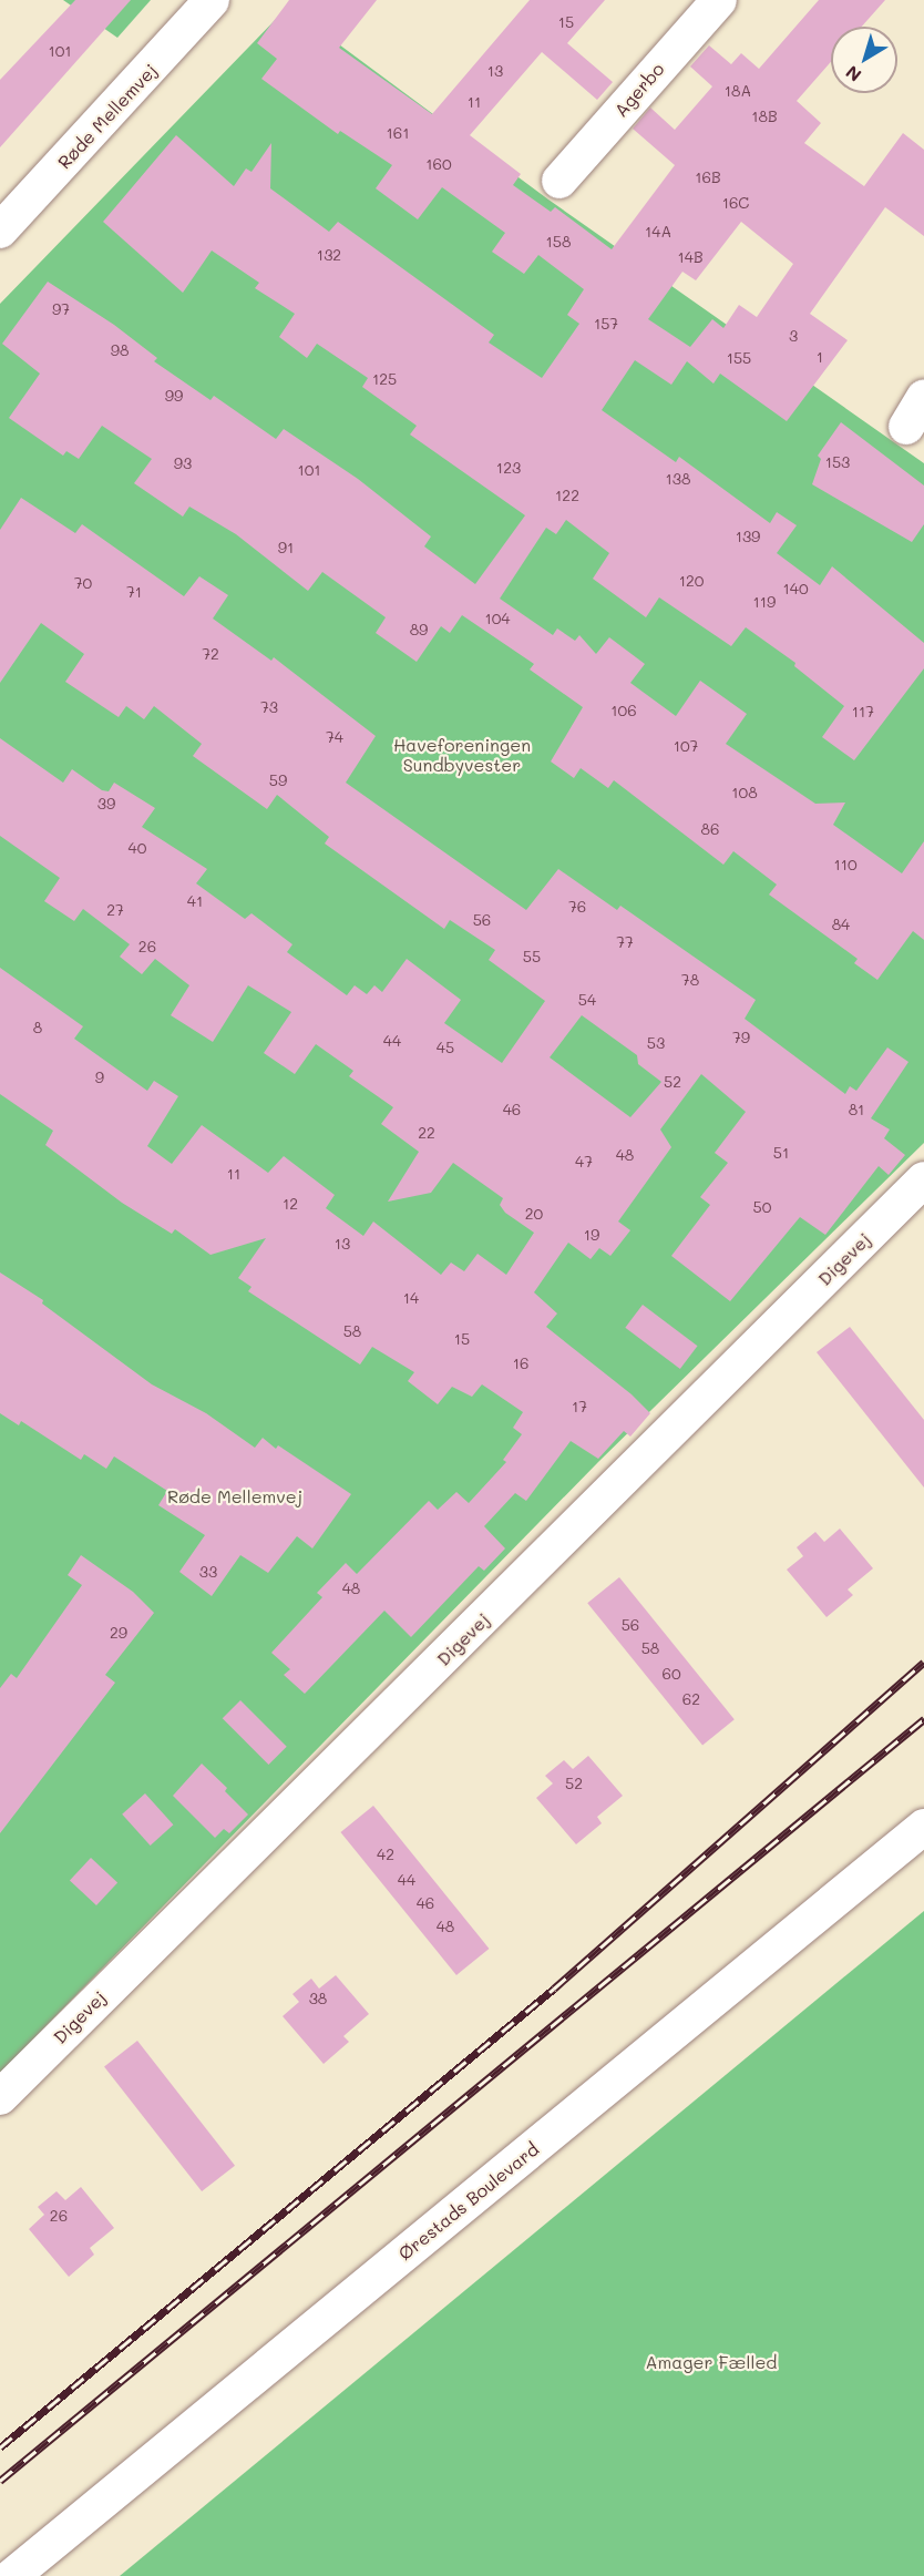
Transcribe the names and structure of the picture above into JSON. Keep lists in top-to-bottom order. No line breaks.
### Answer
{"streets":{"street":["Agerbo","Røde Mellemvej","Digevej","Ørestads Boulevard"]},"parks":["Haveforeningen Sundbyvester","Røde Mellemvej","Amager Fælled"],"house_numbers":["15","101","13","18A","11","18B","161","160","16B","16C","14A","158","132","14B","97","157","3","98","1","155","125","99","153","93","123","101","138","122","139","91","120","70","140","71","119","104","89","72","73","106","117","74","107","59","108","39","86","40","110","41","76","27","56","84","77","26","55","78","54","8","79","44","53","45","9","52","46","81","22","51","48","47","11","12","50","20","19","13","14","58","15","16","17","33","48","56","29","58","60","62","52","42","44","46","48","38","26"],"north":"bottom left"}
